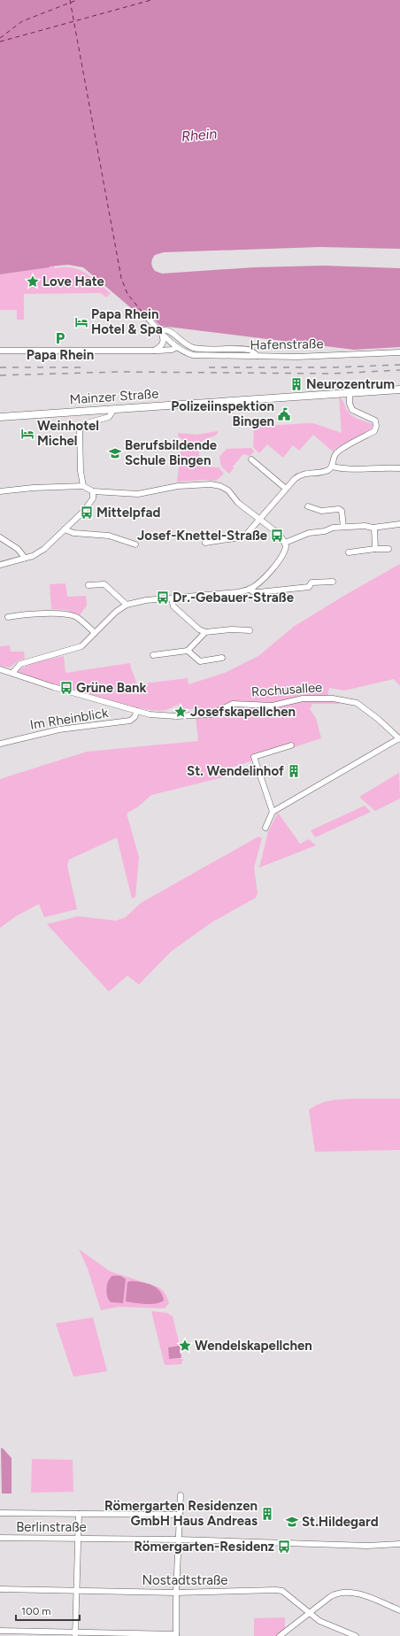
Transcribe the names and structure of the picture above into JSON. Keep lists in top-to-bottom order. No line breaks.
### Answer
{"streets":{"main road":["Mainzer Straße"],"street":["Hafenstraße","Rochusallee","Im Rheinblick","Berlinstraße","Nostadtstraße"]},"crossings":[["Rochusallee","Im Rheinblick"]],"water":["Rhein"],"places":{"place":["Love Hate","Josefskapellchen","Wendelskapellchen"],"hotel":["Papa Rhein Hotel & Spa","Weinhotel Michel"],"parking":["Papa Rhein"],"building":["Neurozentrum","St. Wendelinhof","Römergarten Residenzen GmbH Haus Andreas"],"public building":["Polizeiinspektion Bingen"],"school or university":["Berufsbildende Schule Bingen","St.Hildegard"],"bus stop":["Mittelpfad","Josef-Knettel-Straße","Dr.-Gebauer-Straße","Grüne Bank","Römergarten-Residenz"]},"scale_bar":"100 m"}
